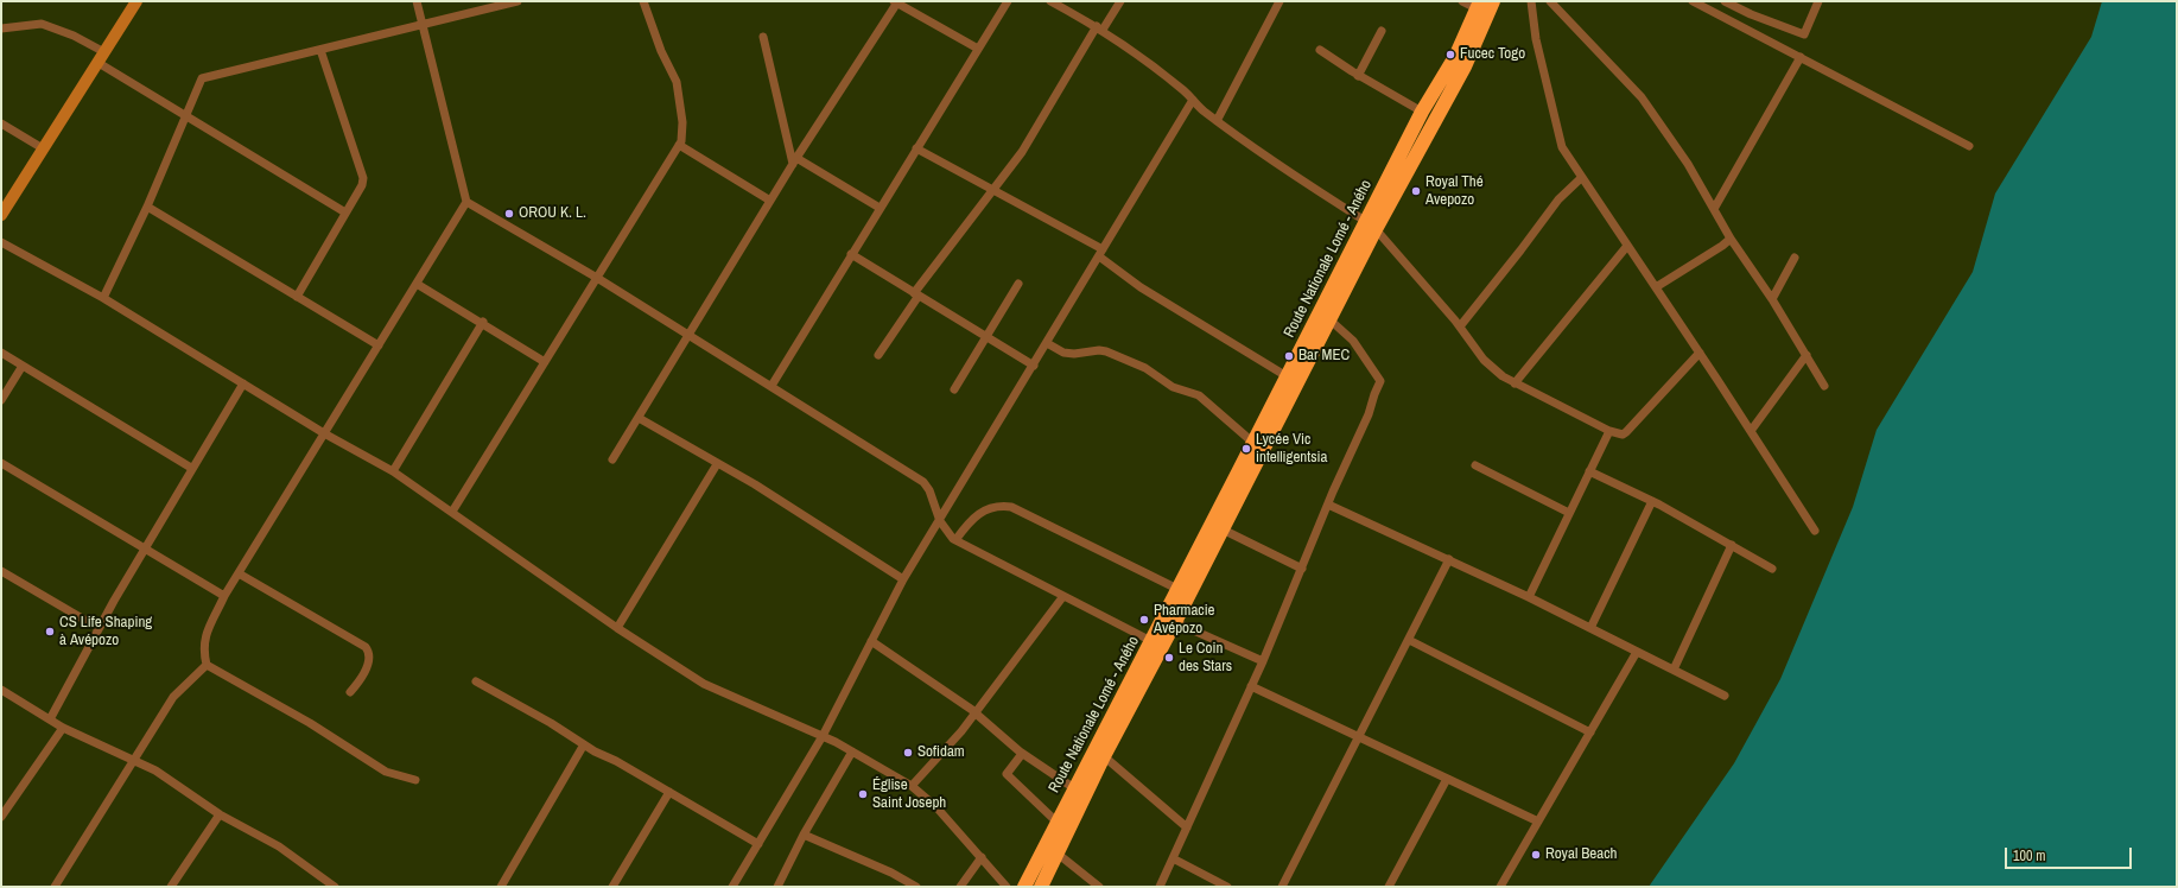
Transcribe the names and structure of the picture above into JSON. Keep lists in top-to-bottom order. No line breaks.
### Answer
{"streets":{"highway":["Route Nationale Lomé - Aného"]},"places":["Fucec Togo","Royal Thé Avepozo","OROU K. L.","Bar MEC","Lycée Vic intelligentsia","Pharmacie Avépozo","CS Life Shaping à Avépozo","Le Coin des Stars","Sofidam","Église Saint Joseph","Royal Beach"],"scale_bar":"100 m"}
